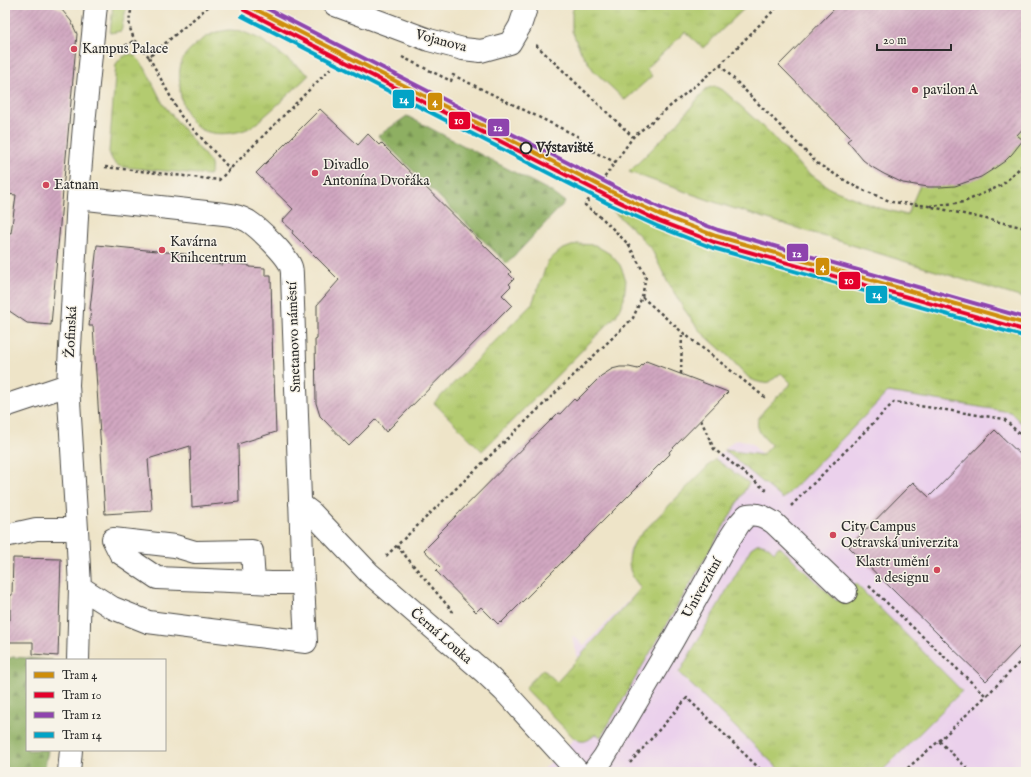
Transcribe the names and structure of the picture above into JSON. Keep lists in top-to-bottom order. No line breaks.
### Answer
{"streets":{"street":["Vojanova","Žofinská","Smetanovo náměstí","Univerzitní","Černá Louka"]},"crossings":[["Žofinská","Smetanovo náměstí"],["Smetanovo náměstí","Černá Louka"]],"places":["Kampus Palace","pavilon A","Výstaviště","Divadlo Antonína Dvořáka","Eatnam","Kavárna Knihcentrum","City Campus Ostravská univerzita","Klastr umění a designu"],"lines":["tram line 4","tram line 12","tram line 10","tram line 14"],"legend":["Tram 4","Tram 10","Tram 12","Tram 14"],"scale_bar":"20 m"}
